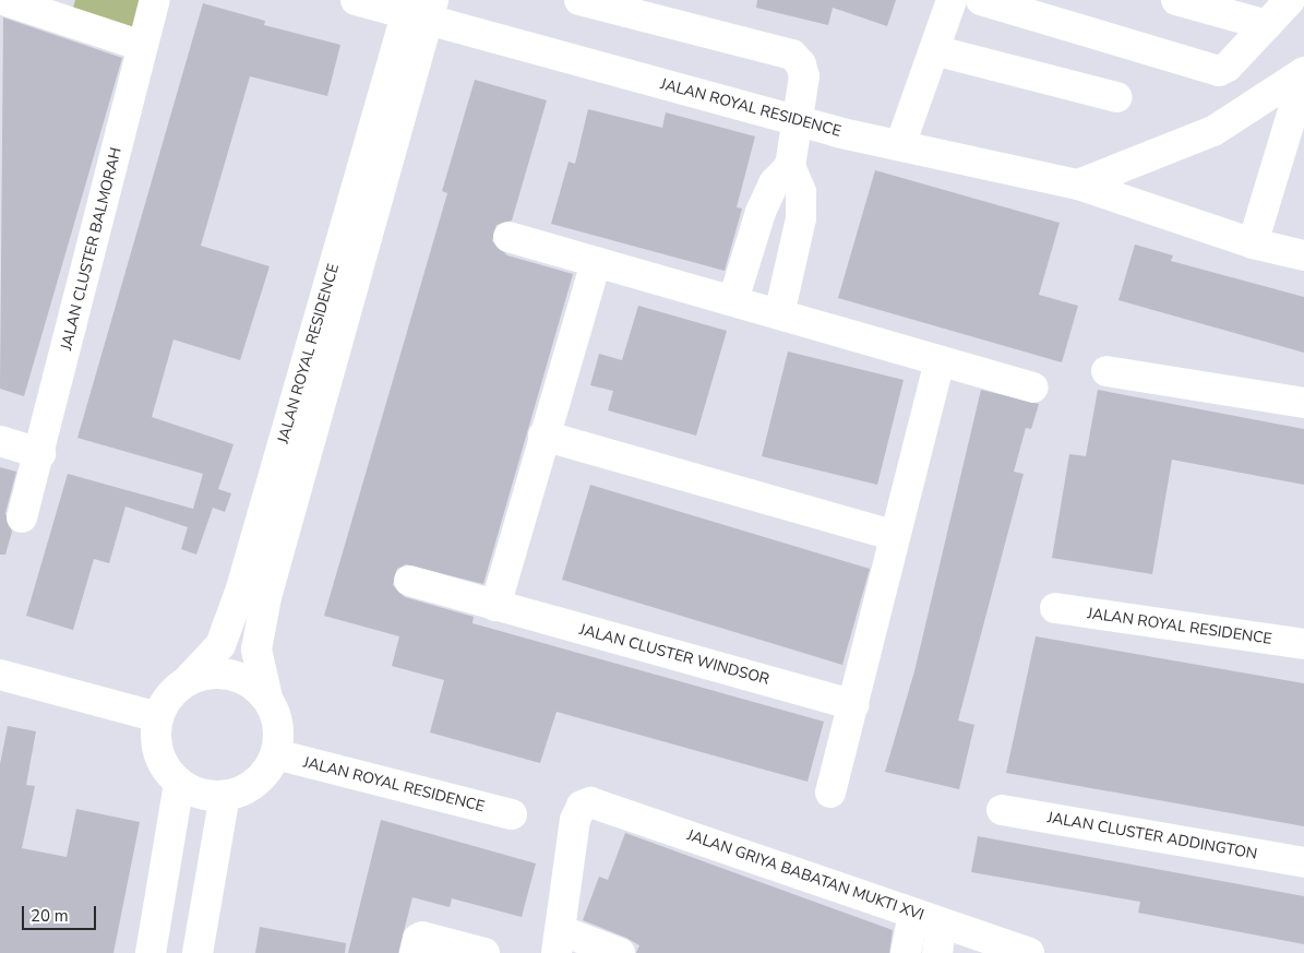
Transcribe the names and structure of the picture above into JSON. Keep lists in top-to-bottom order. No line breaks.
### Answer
{"streets":{"street":["JALAN ROYAL RESIDENCE","JALAN CLUSTER BALMORAH","JALAN CLUSTER WINDSOR","JALAN CLUSTER ADDINGTON","JALAN GRIYA BABATAN MUKTI XVI"]},"scale_bar":"20 m"}
